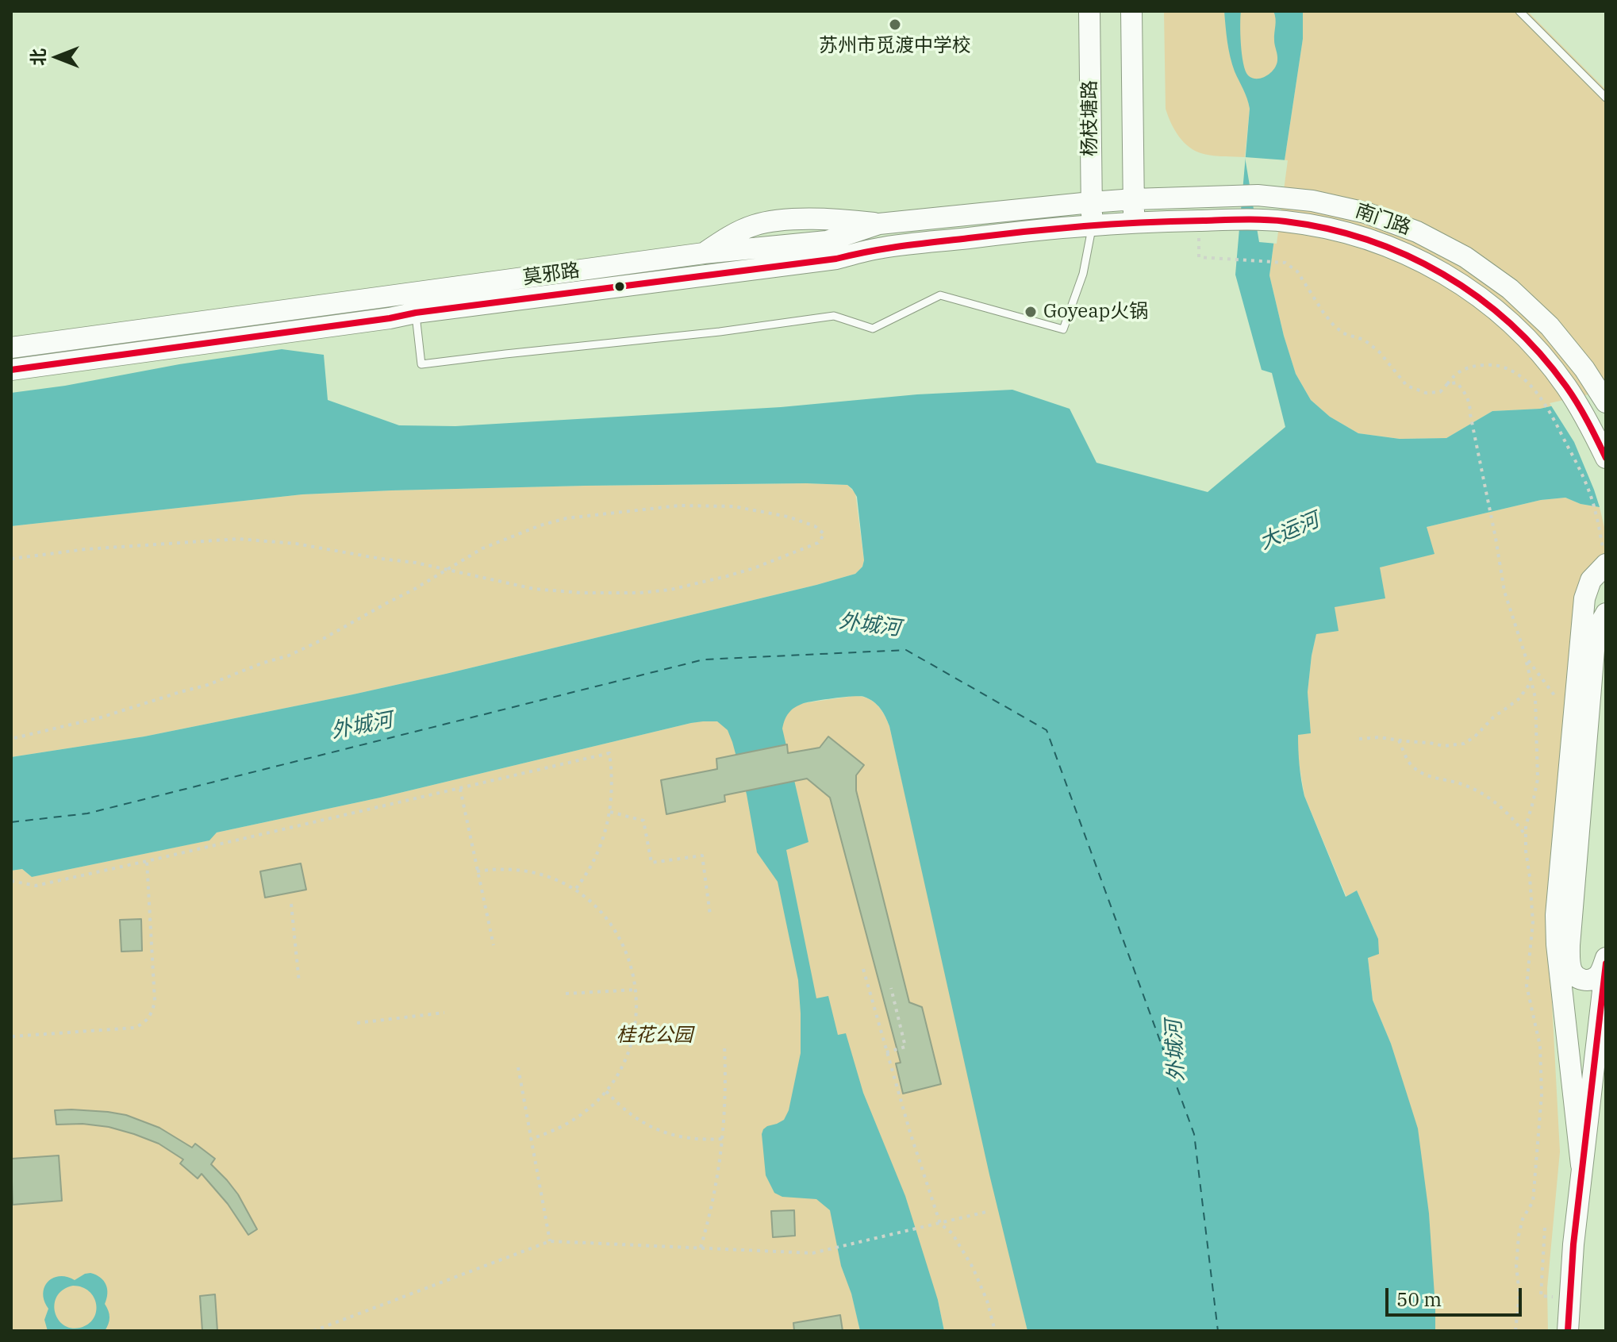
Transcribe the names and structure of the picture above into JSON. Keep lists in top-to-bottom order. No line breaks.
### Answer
{"streets":{"main road":["杨枝塘路","南门路","莫邪路"]},"crossings":[["杨枝塘路","南门路"],["杨枝塘路","莫邪路"],["南门路","莫邪路"]],"water":["大运河","外城河"],"parks":["桂花公园"],"places":["苏州市觅渡中学校","Goyeap火锅"],"scale_bar":"50 m","north":"left"}
